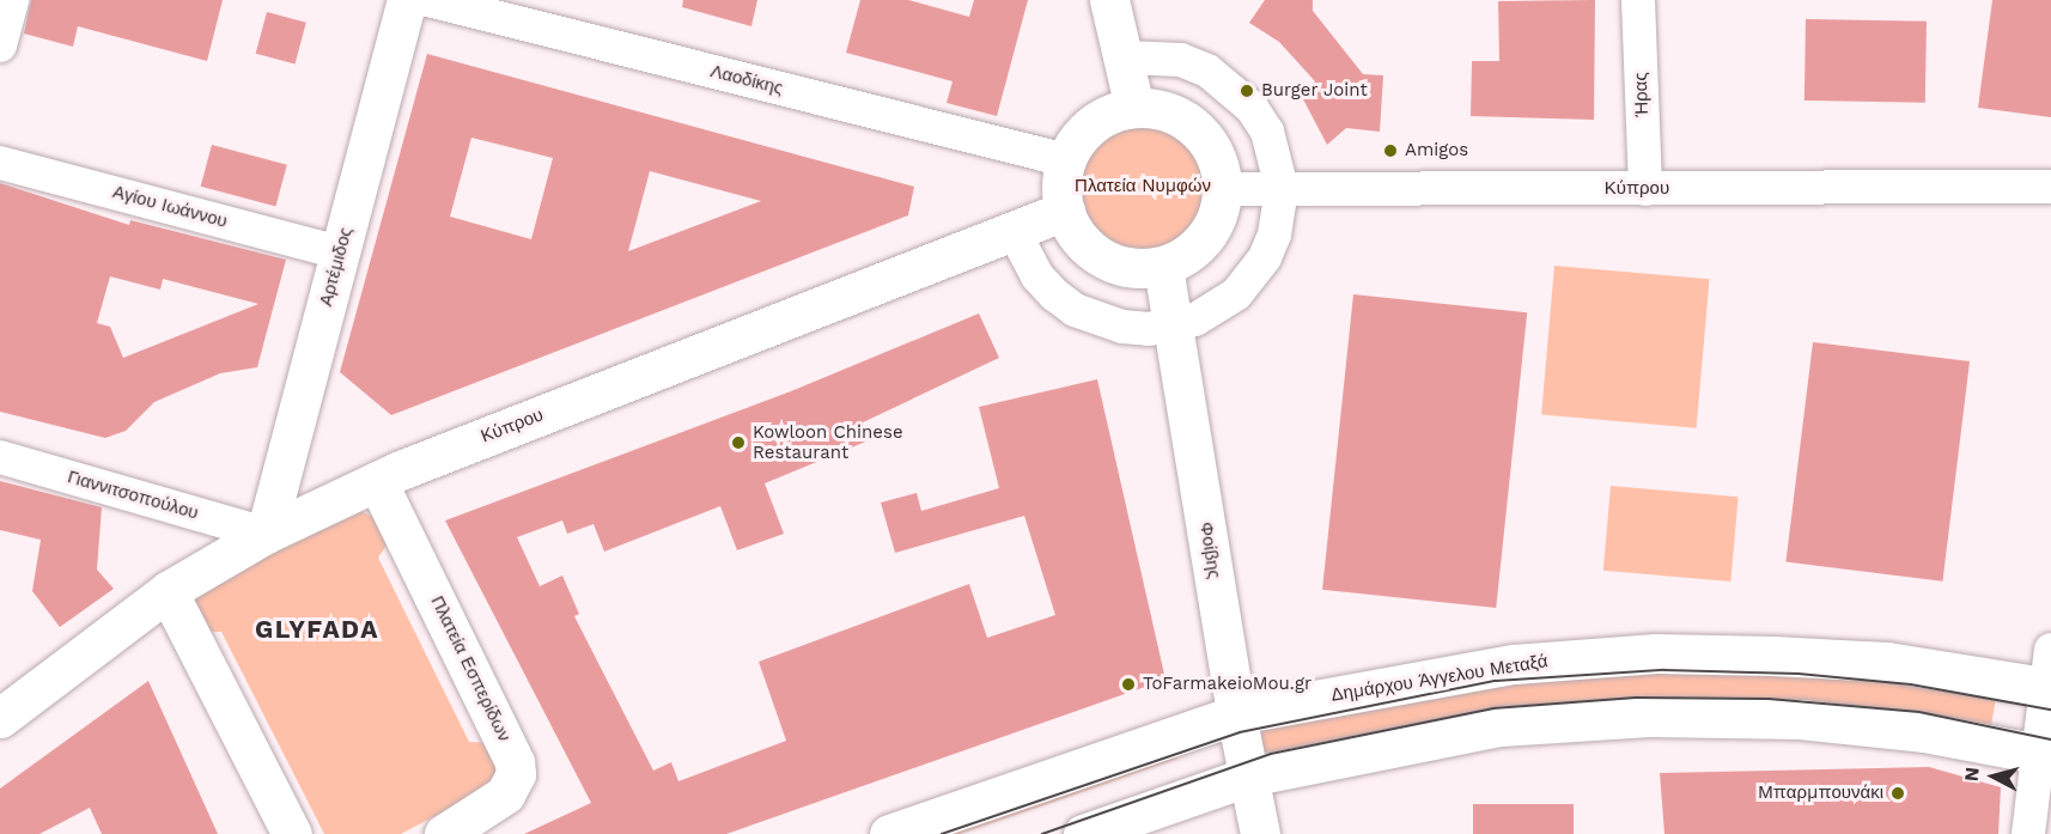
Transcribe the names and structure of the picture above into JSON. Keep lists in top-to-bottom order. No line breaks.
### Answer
{"streets":{"street":["Λαοδίκης","Ήρας","Κύπρου","Αγίου Ιωάννου","Αρτέμιδος","Γιαννιτσοπούλου","Φοίβης","Πλατεία Εσπερίδων","Δημάρχου Άγγελου Μεταξά"]},"crossings":[["Λαοδίκης","Κύπρου"],["Λαοδίκης","Φοίβης"],["Ήρας","Κύπρου"],["Κύπρου","Αρτέμιδος"],["Κύπρου","Γιαννιτσοπούλου"],["Κύπρου","Φοίβης"],["Κύπρου","Πλατεία Εσπερίδων"],["Αγίου Ιωάννου","Αρτέμιδος"],["Αρτέμιδος","Γιαννιτσοπούλου"],["Φοίβης","Δημάρχου Άγγελου Μεταξά"]],"districts":["GLYFADA"],"parks":["Πλατεία Νυμφών"],"places":["Burger Joint","Amigos","Kowloon Chinese Restaurant","ToFarmakeioMou.gr","Μπαρμπουνάκι"],"north":"left"}
